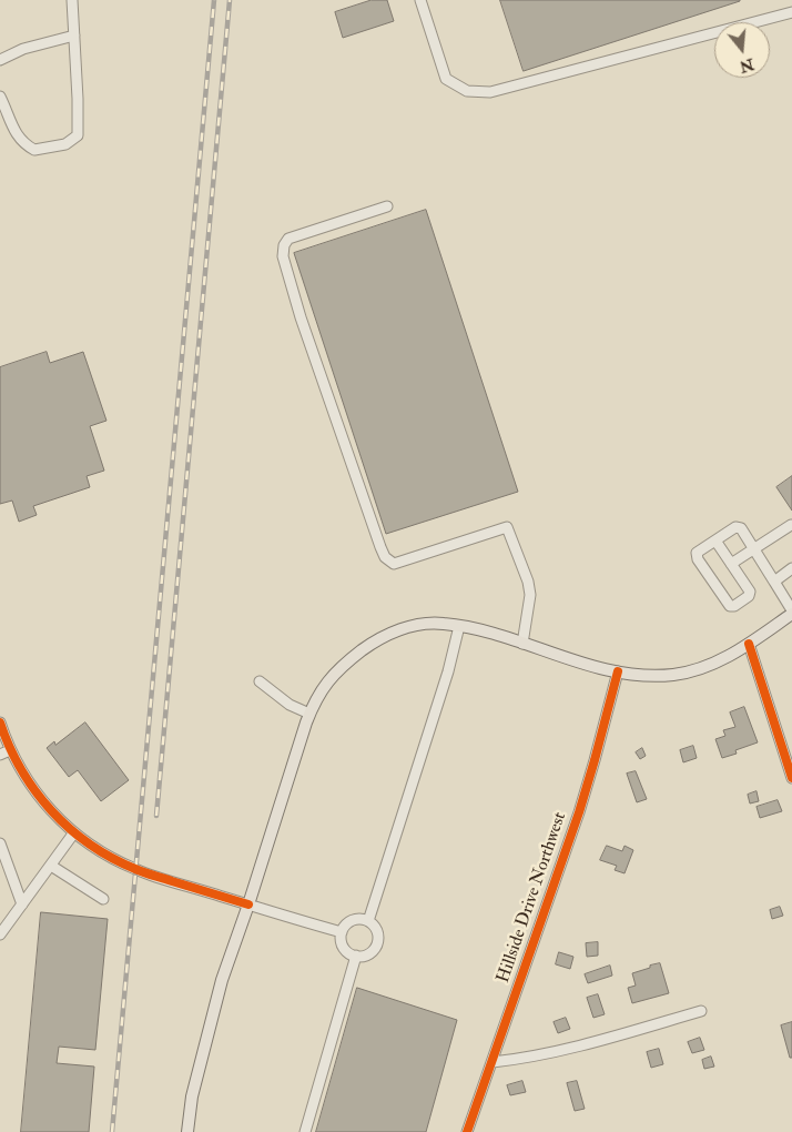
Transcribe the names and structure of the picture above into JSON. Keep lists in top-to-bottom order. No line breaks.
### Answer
{"streets":{"street":["Hillside Drive Northwest"]},"north":"bottom"}
